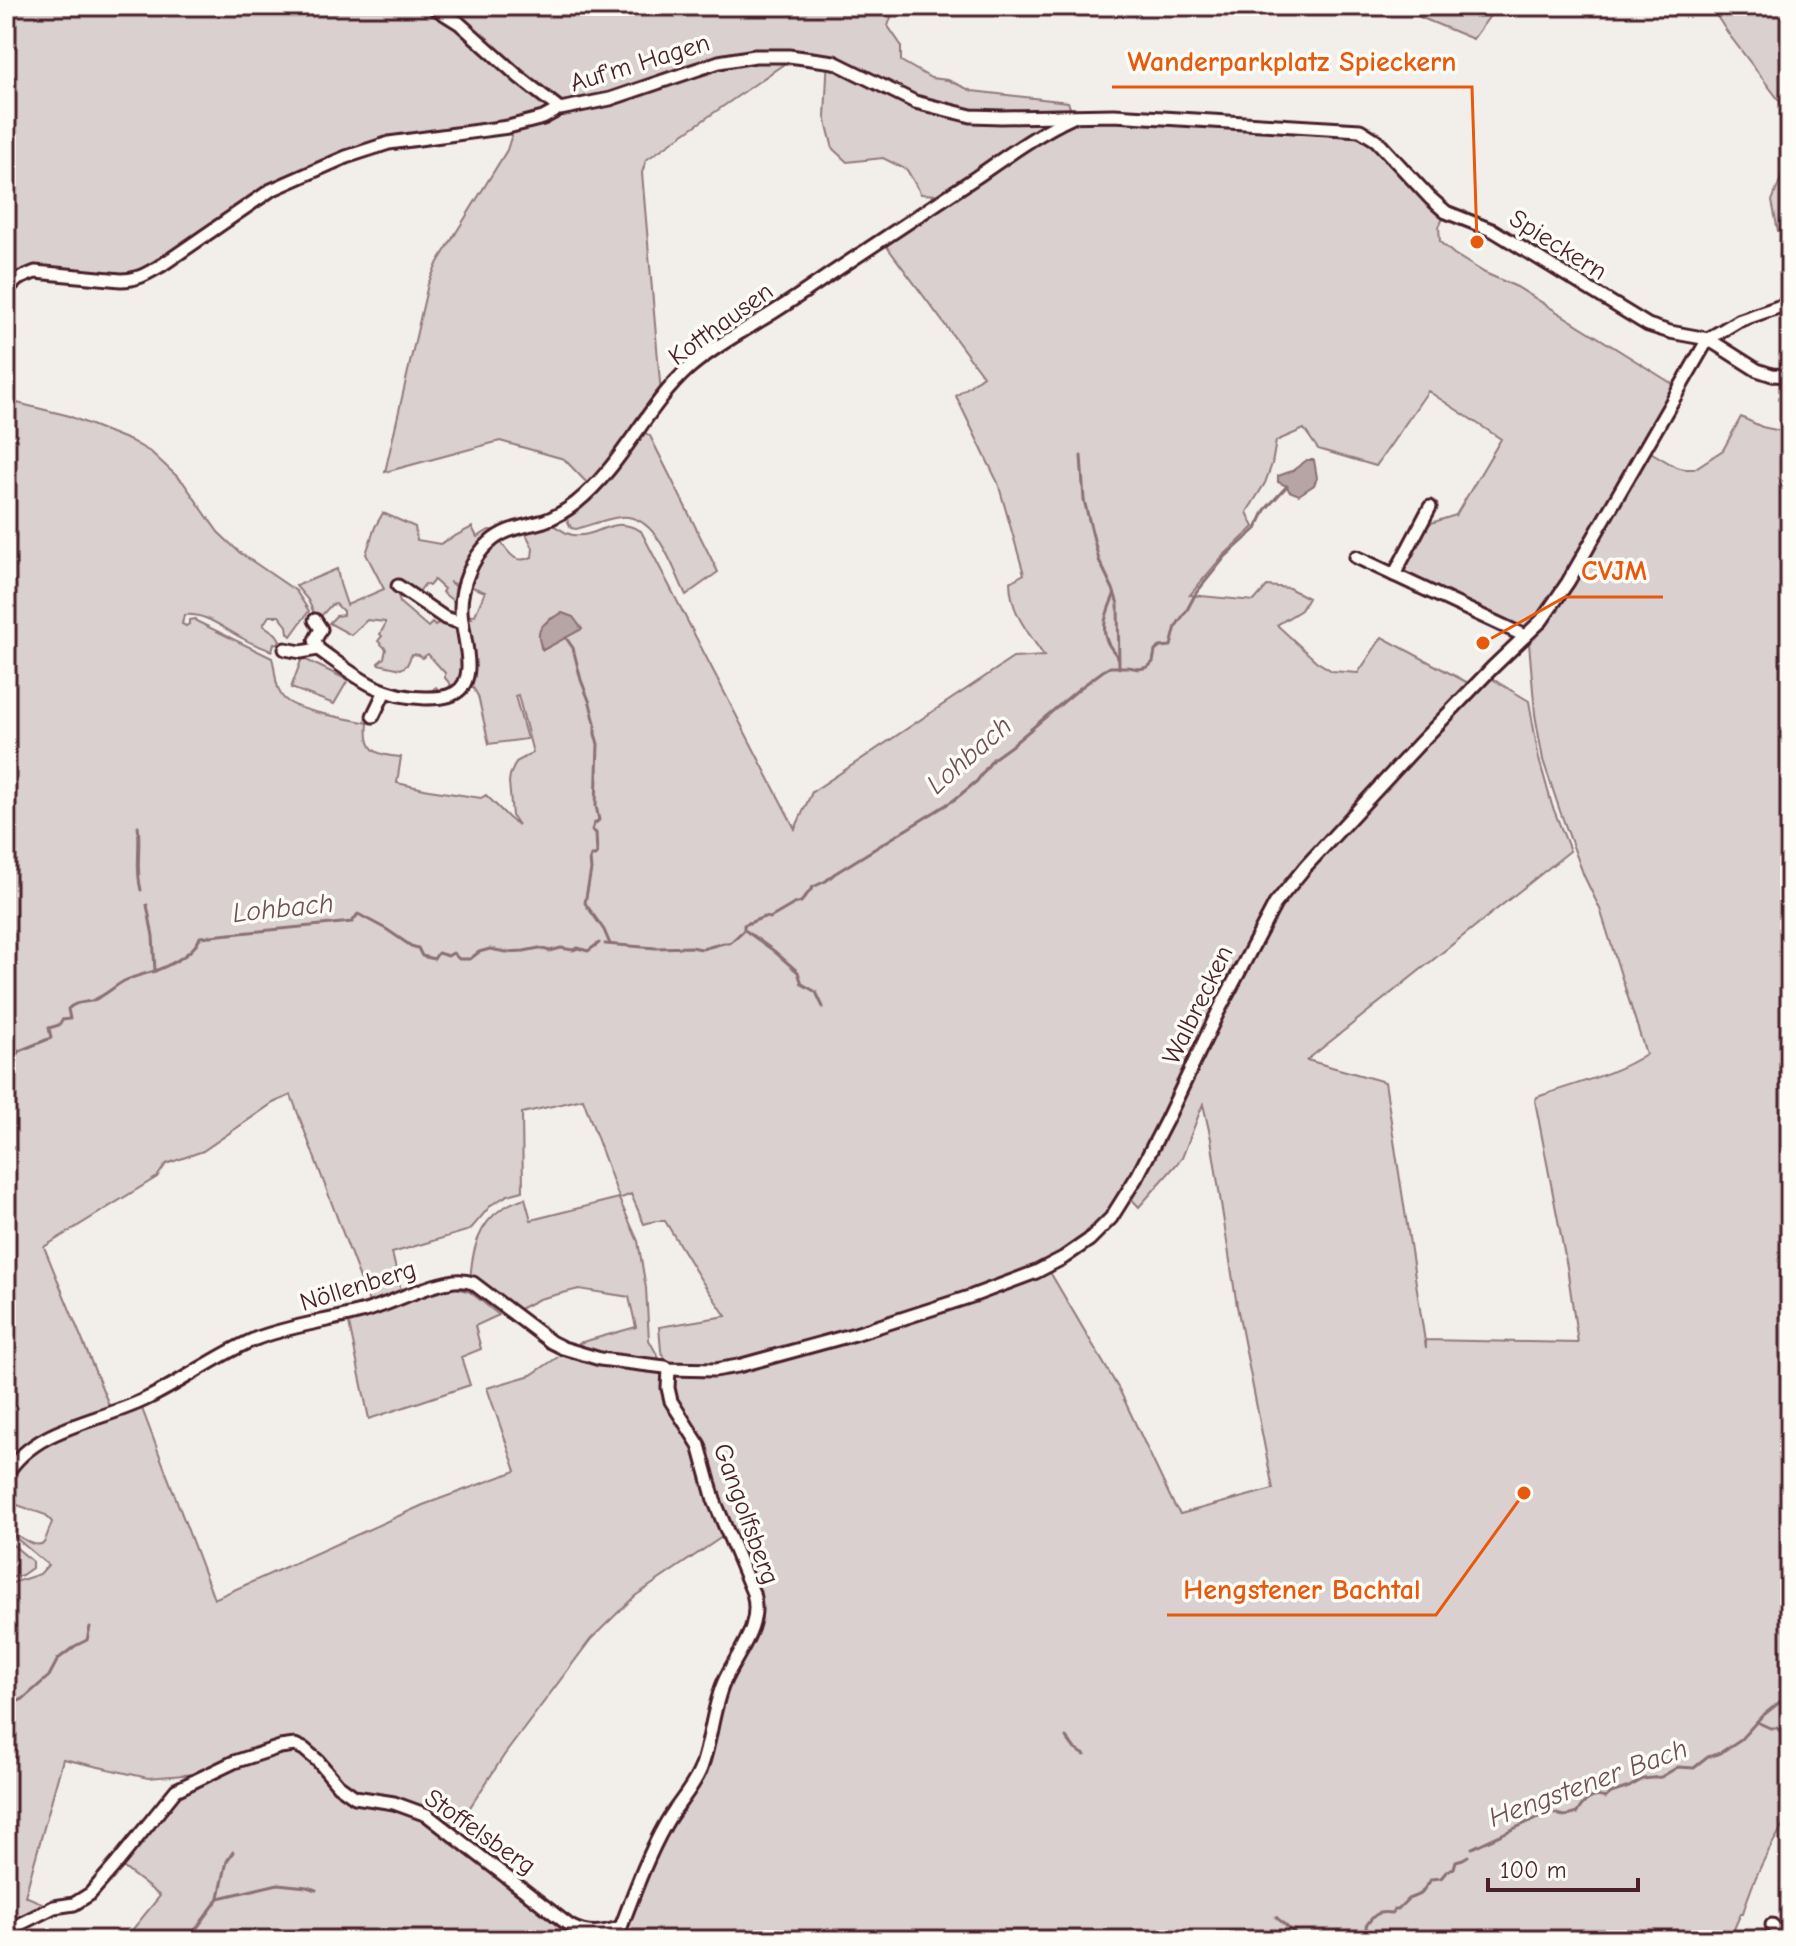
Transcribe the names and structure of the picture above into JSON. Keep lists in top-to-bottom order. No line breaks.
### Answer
{"streets":{"street":["Auf'm Hagen","Spieckern","Kotthausen","Walbrecken","Nöllenberg","Gangolfsberg","Stoffelsberg"]},"crossings":[["Auf'm Hagen","Spieckern"],["Auf'm Hagen","Kotthausen"],["Spieckern","Kotthausen"],["Spieckern","Walbrecken"],["Walbrecken","Nöllenberg"],["Nöllenberg","Gangolfsberg"],["Gangolfsberg","Stoffelsberg"]],"water":["Lohbach","Hengstener Bach"],"places":["Wanderparkplatz Spieckern","CVJM","Hengstener Bachtal"],"scale_bar":"100 m"}
